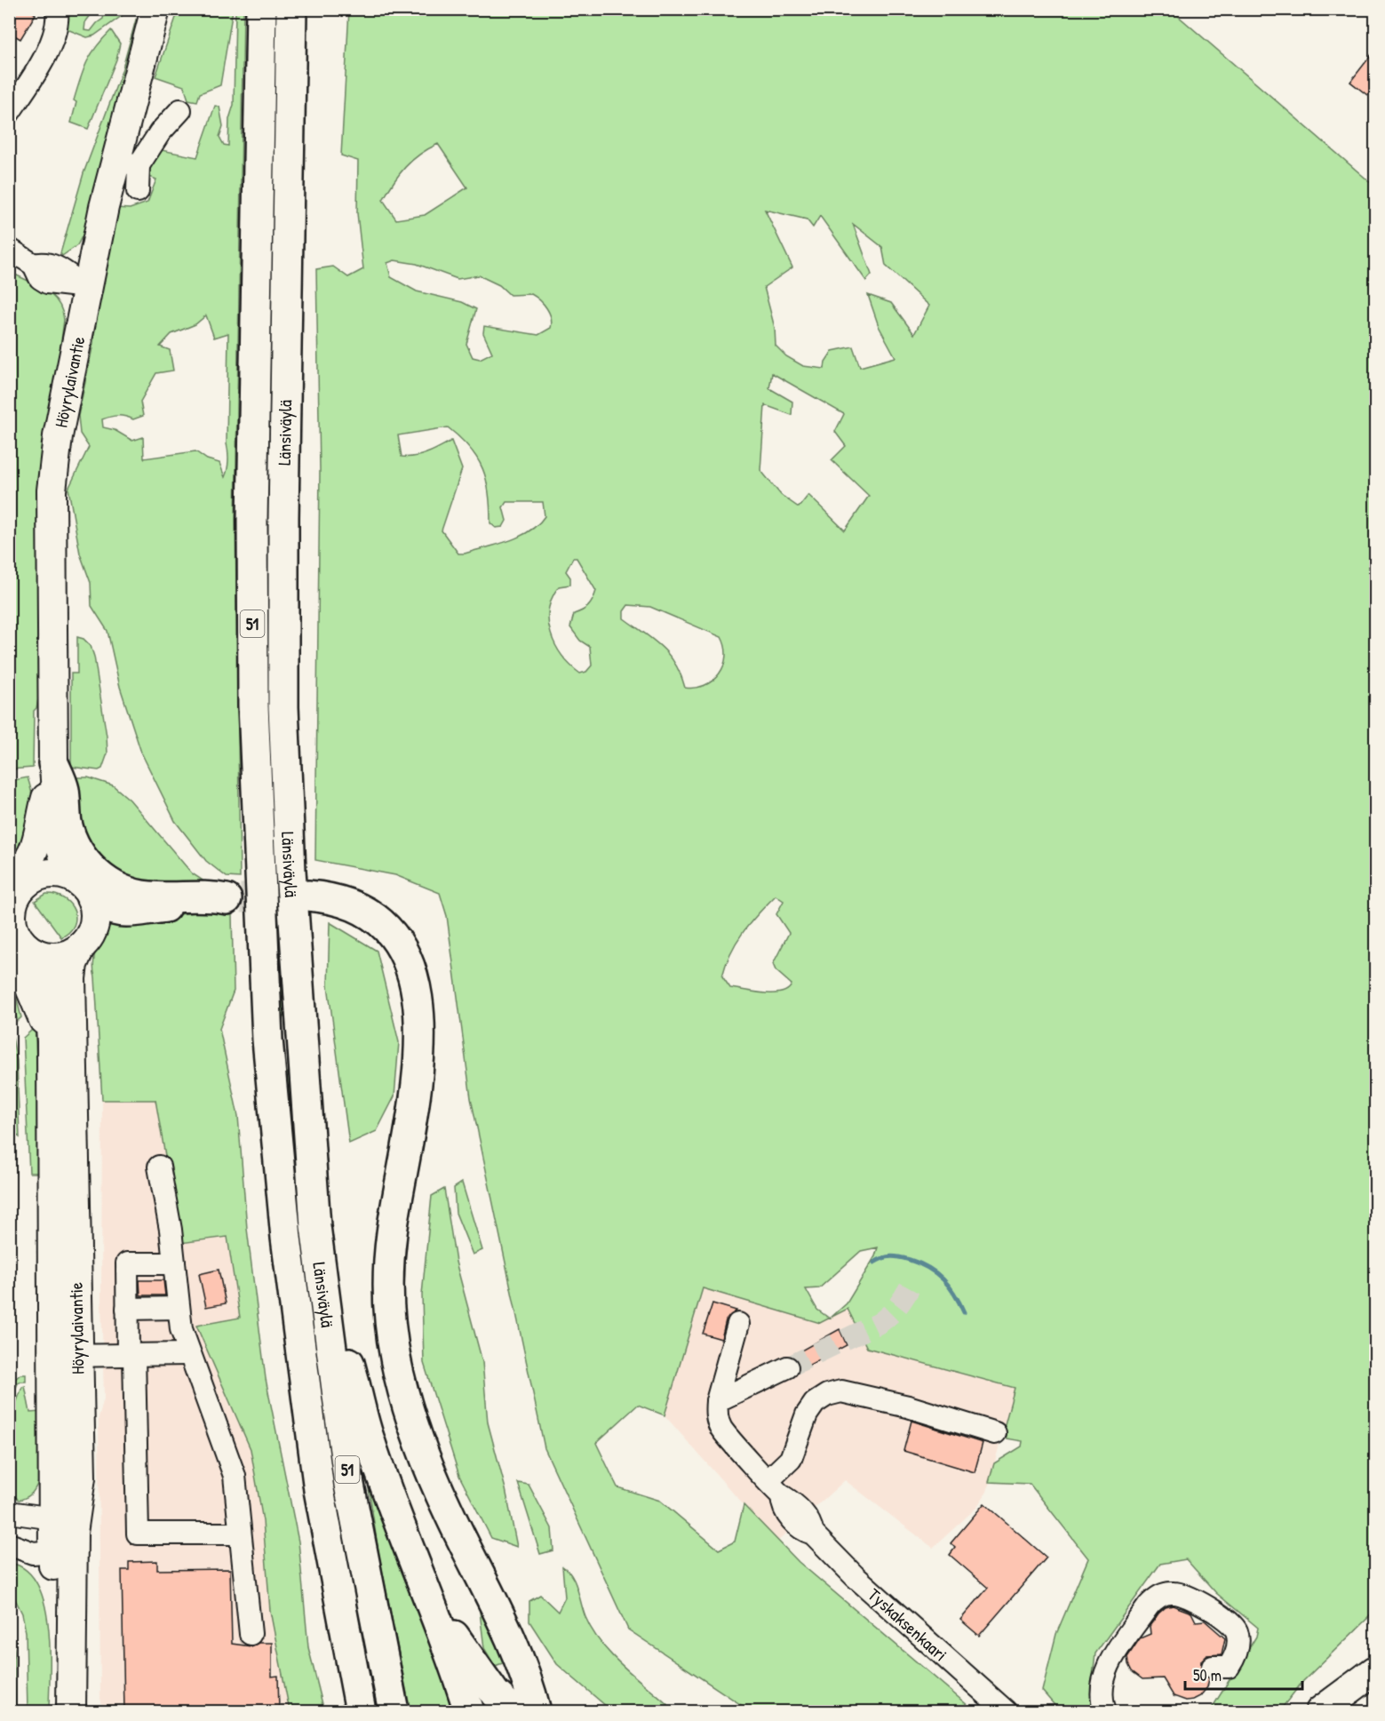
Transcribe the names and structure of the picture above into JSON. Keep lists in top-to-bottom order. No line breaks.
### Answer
{"streets":{"highway":["Länsiväylä","51"],"main road":["Höyrylaivantie"],"street":["Tyskaksenkaari"]},"scale_bar":"50 m"}
